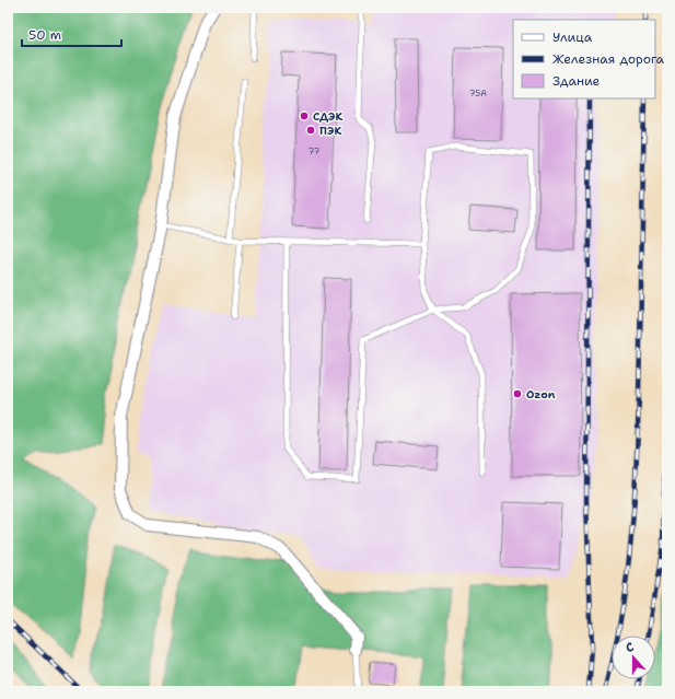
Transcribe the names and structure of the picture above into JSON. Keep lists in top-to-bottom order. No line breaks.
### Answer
{"places":["СДЭК","ПЭК","Ozon"],"house_numbers":["75А","77"],"legend":["Улица","Железная дорога","Здание"],"scale_bar":"50 m","north":"top"}
